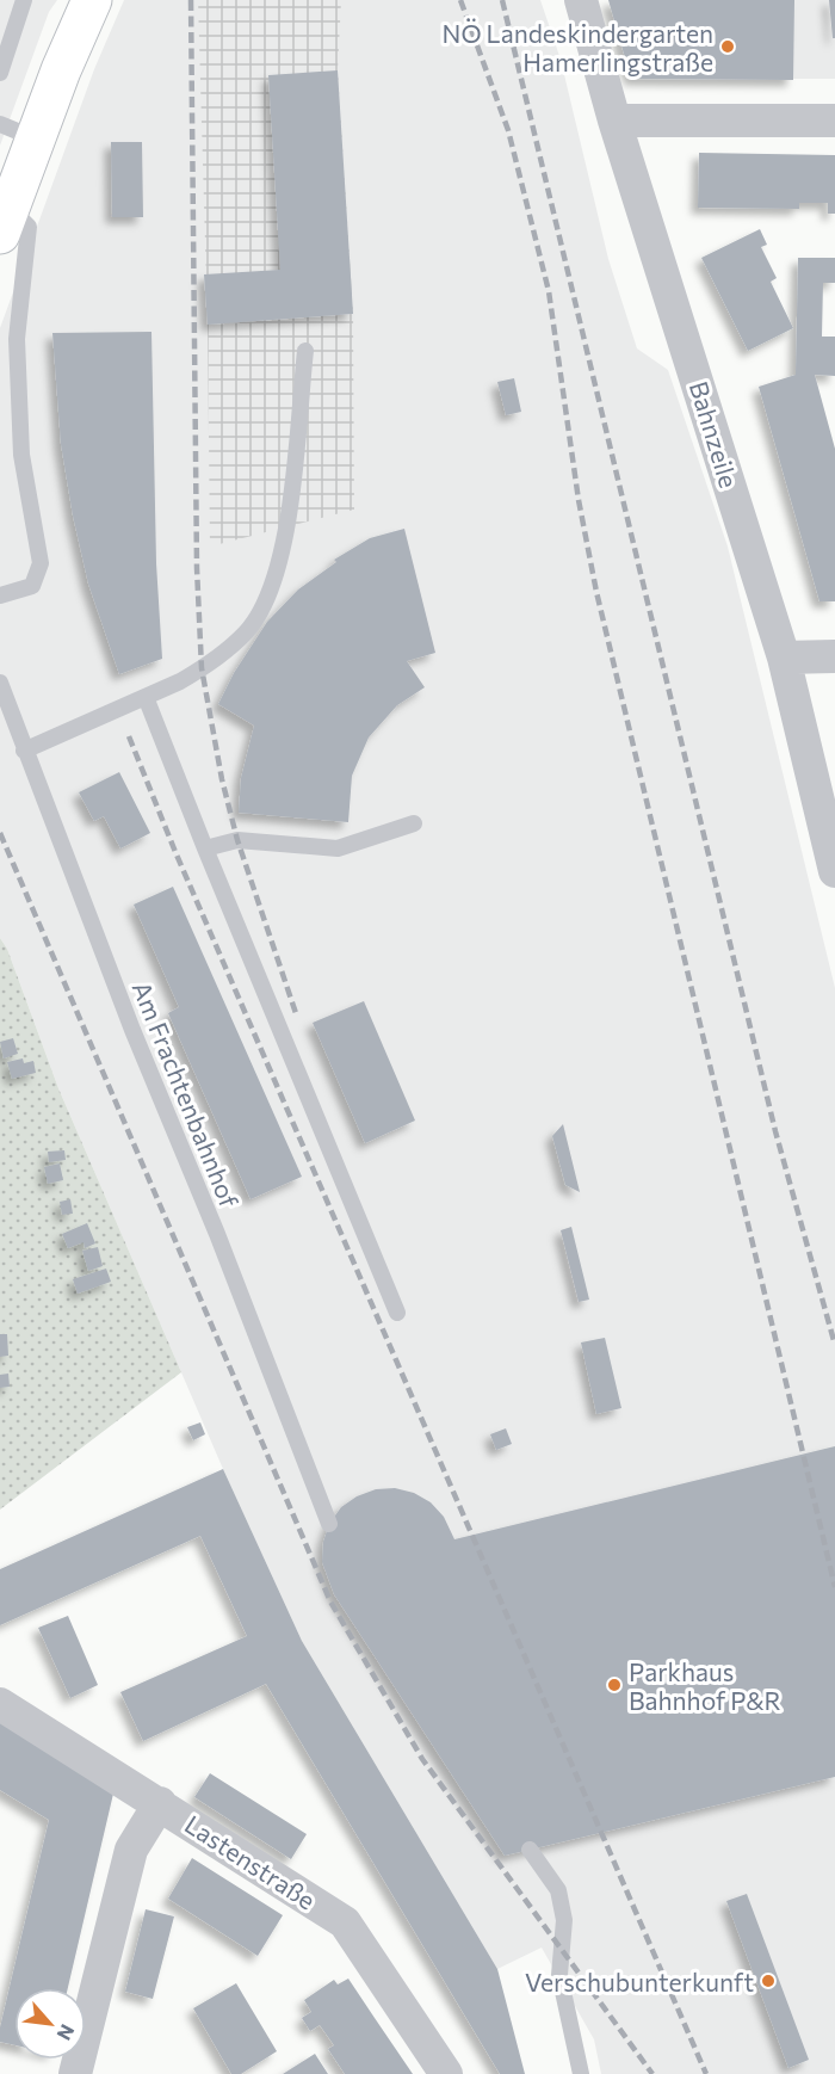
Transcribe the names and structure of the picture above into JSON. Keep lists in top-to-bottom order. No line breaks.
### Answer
{"streets":{"street":["Bahnzeile","Lastenstraße"],"lane":["Am Frachtenbahnhof"]},"places":["NÖ Landeskindergarten Hamerlingstraße","Parkhaus Bahnhof P&R","Verschubunterkunft"],"north":"bottom right"}
